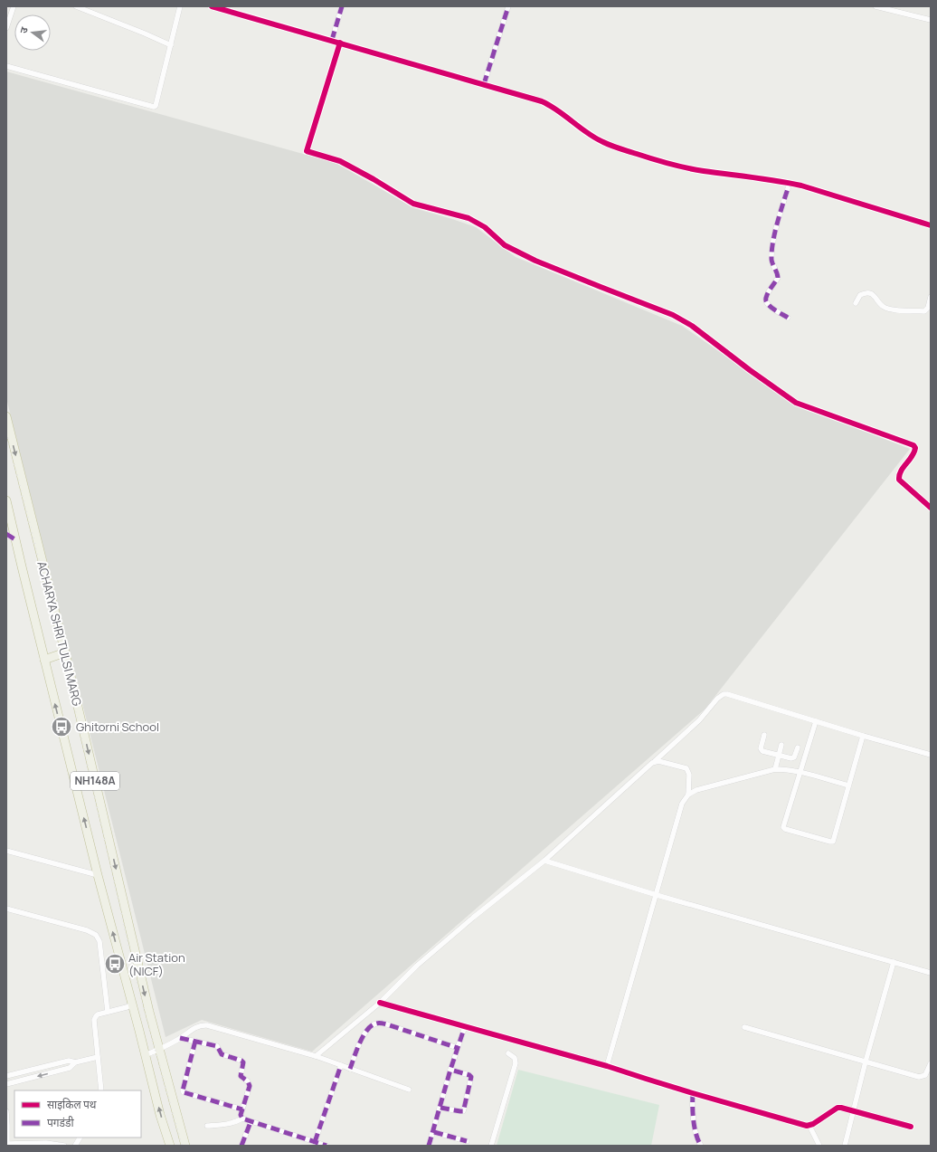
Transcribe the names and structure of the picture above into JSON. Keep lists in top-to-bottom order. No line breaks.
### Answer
{"streets":{"highway":["ACHARYA SHRI TULSI MARG","NH148A"]},"places":{"bus stop":["Ghitorni School","Air Station (NICF)"]},"legend":["साइकिल पथ","पगडंडी"],"north":"left"}
